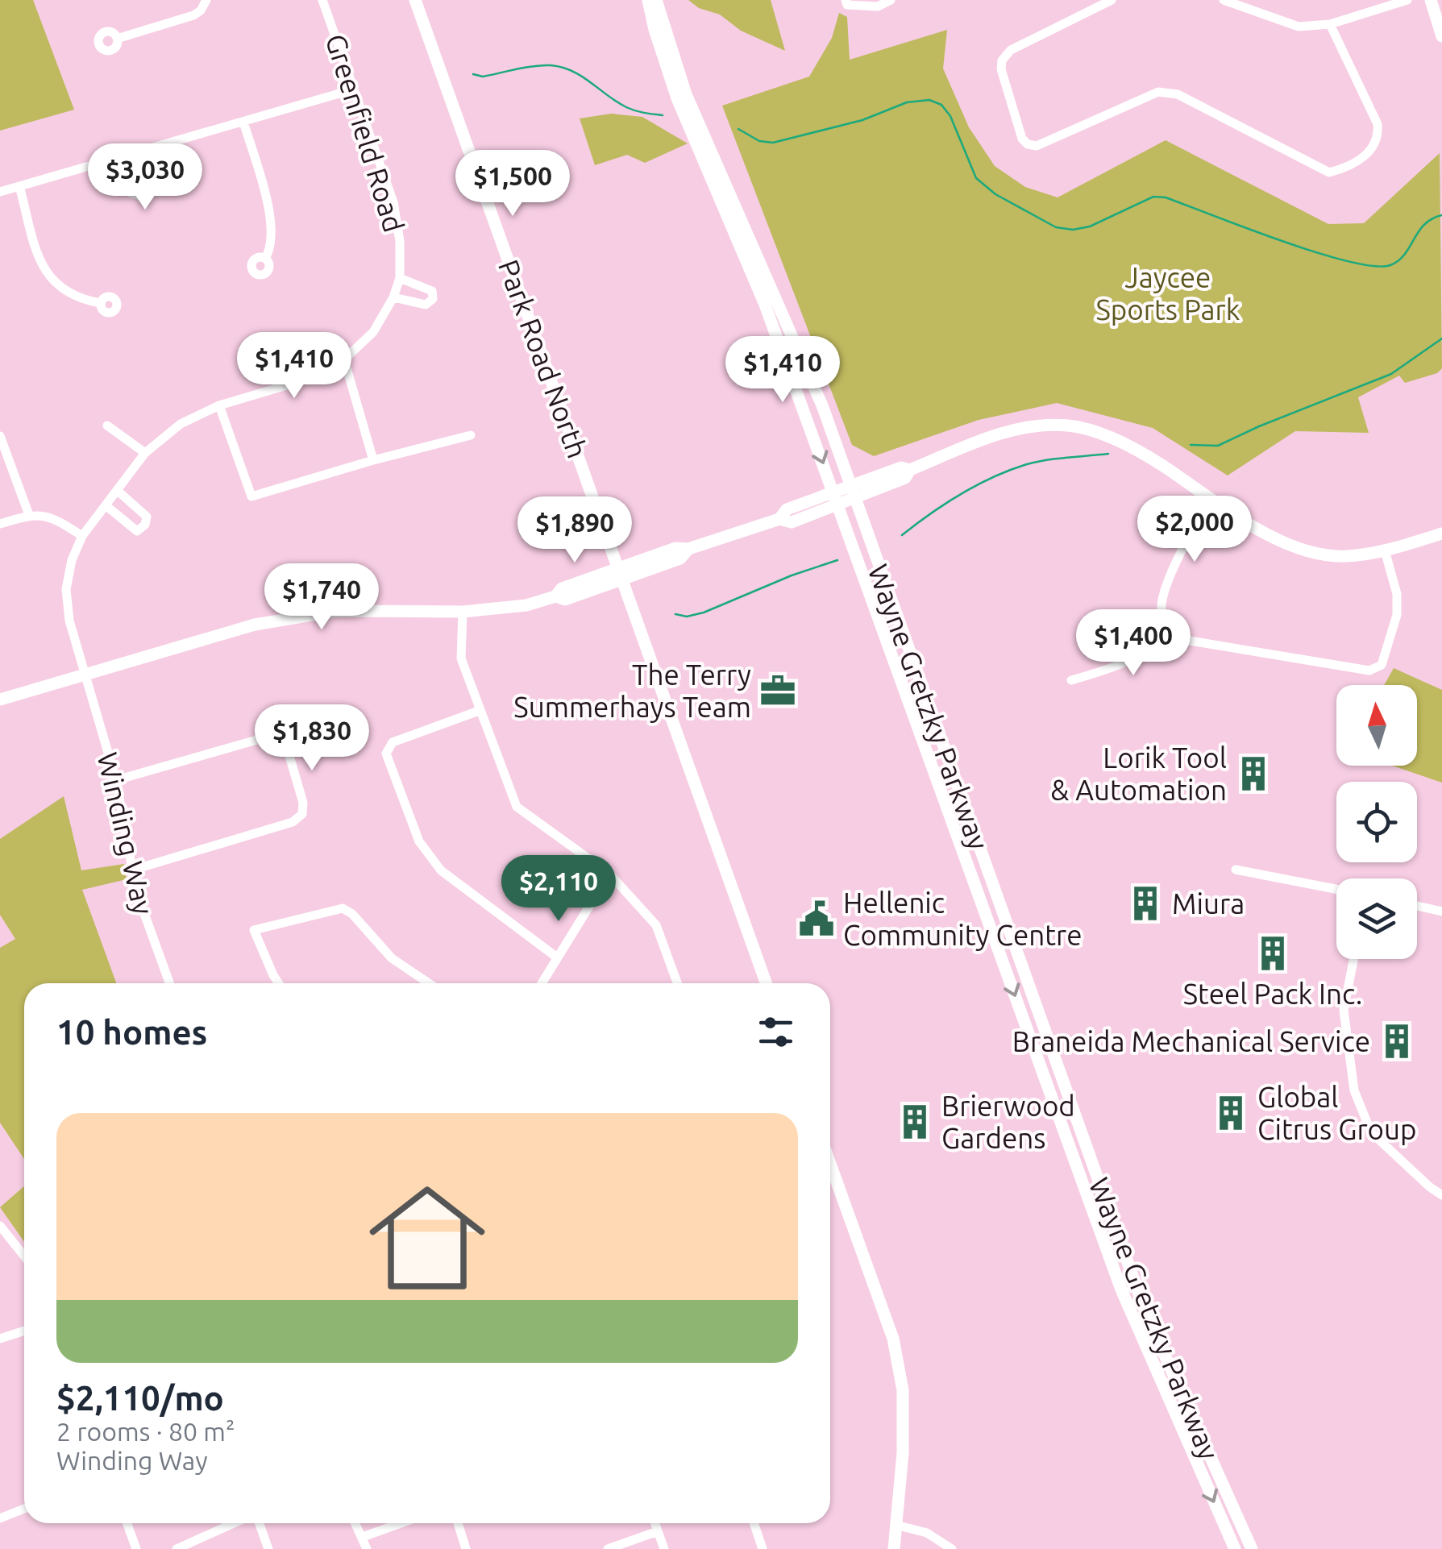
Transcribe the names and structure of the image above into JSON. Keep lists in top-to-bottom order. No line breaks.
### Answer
{"streets":{"main road":["Park Road North","Wayne Gretzky Parkway"],"street":["Greenfield Road","Winding Way"]},"crossings":[["Greenfield Road","Winding Way"]],"parks":["Jaycee Sports Park"],"places":{"office":["The Terry Summerhays Team"],"building":["Lorik Tool & Automation","Miura","Steel Pack Inc.","Braneida Mechanical Service","Global Citrus Group","Brierwood Gardens"],"public building":["Hellenic Community Centre"]},"north":"top","page":{"price":["$3,030","$1,500","$1,410","$1,410","$2,000","$1,890","$1,740","$1,400","$1,830","$2,110"],"heading":"10 homes","list":[{"name":"$2,110/mo","note":"2 rooms · 80 m² · Winding Way"}]}}
